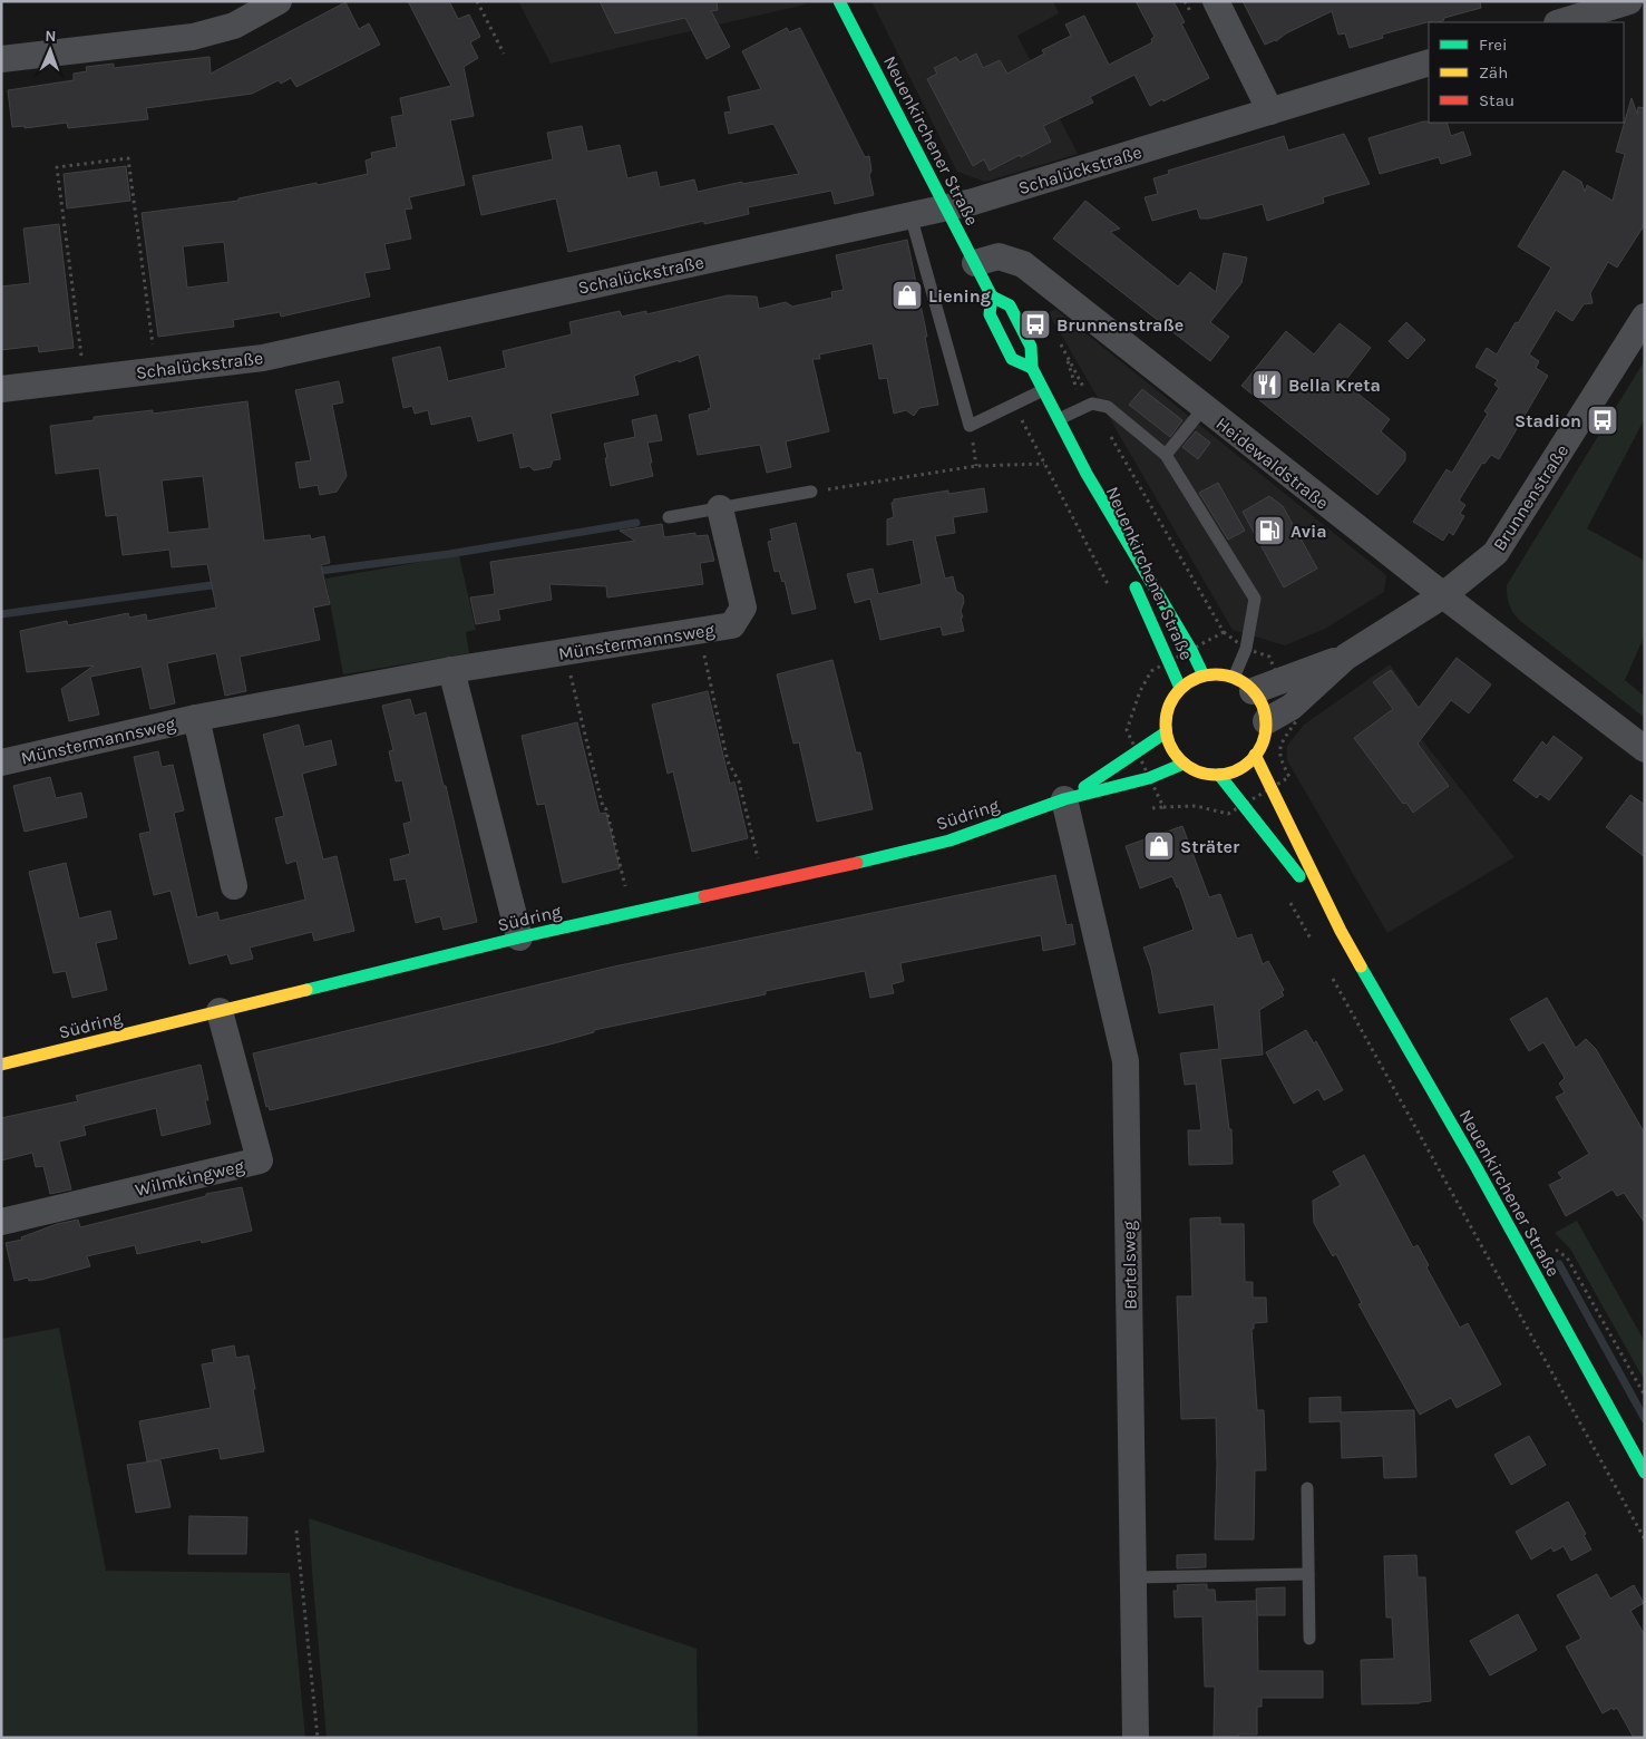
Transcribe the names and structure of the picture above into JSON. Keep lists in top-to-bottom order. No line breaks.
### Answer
{"streets":{"main road":["Neuenkirchener Straße","Südring"],"street":["Schalückstraße","Heidewaldstraße","Brunnenstraße","Münstermannsweg","Wilmkingweg","Bertelsweg"]},"crossings":[["Neuenkirchener Straße","Schalückstraße"],["Neuenkirchener Straße","Heidewaldstraße"],["Neuenkirchener Straße","Brunnenstraße"],["Neuenkirchener Straße","Südring"],["Heidewaldstraße","Brunnenstraße"],["Brunnenstraße","Südring"],["Südring","Wilmkingweg"],["Südring","Bertelsweg"]],"places":{"shop":["Liening","Sträter"],"bus stop":["Brunnenstraße","Stadion"],"restaurant":["Bella Kreta"],"fuel station":["Avia"]},"legend":["Frei","Zäh","Stau"],"north":"top"}
